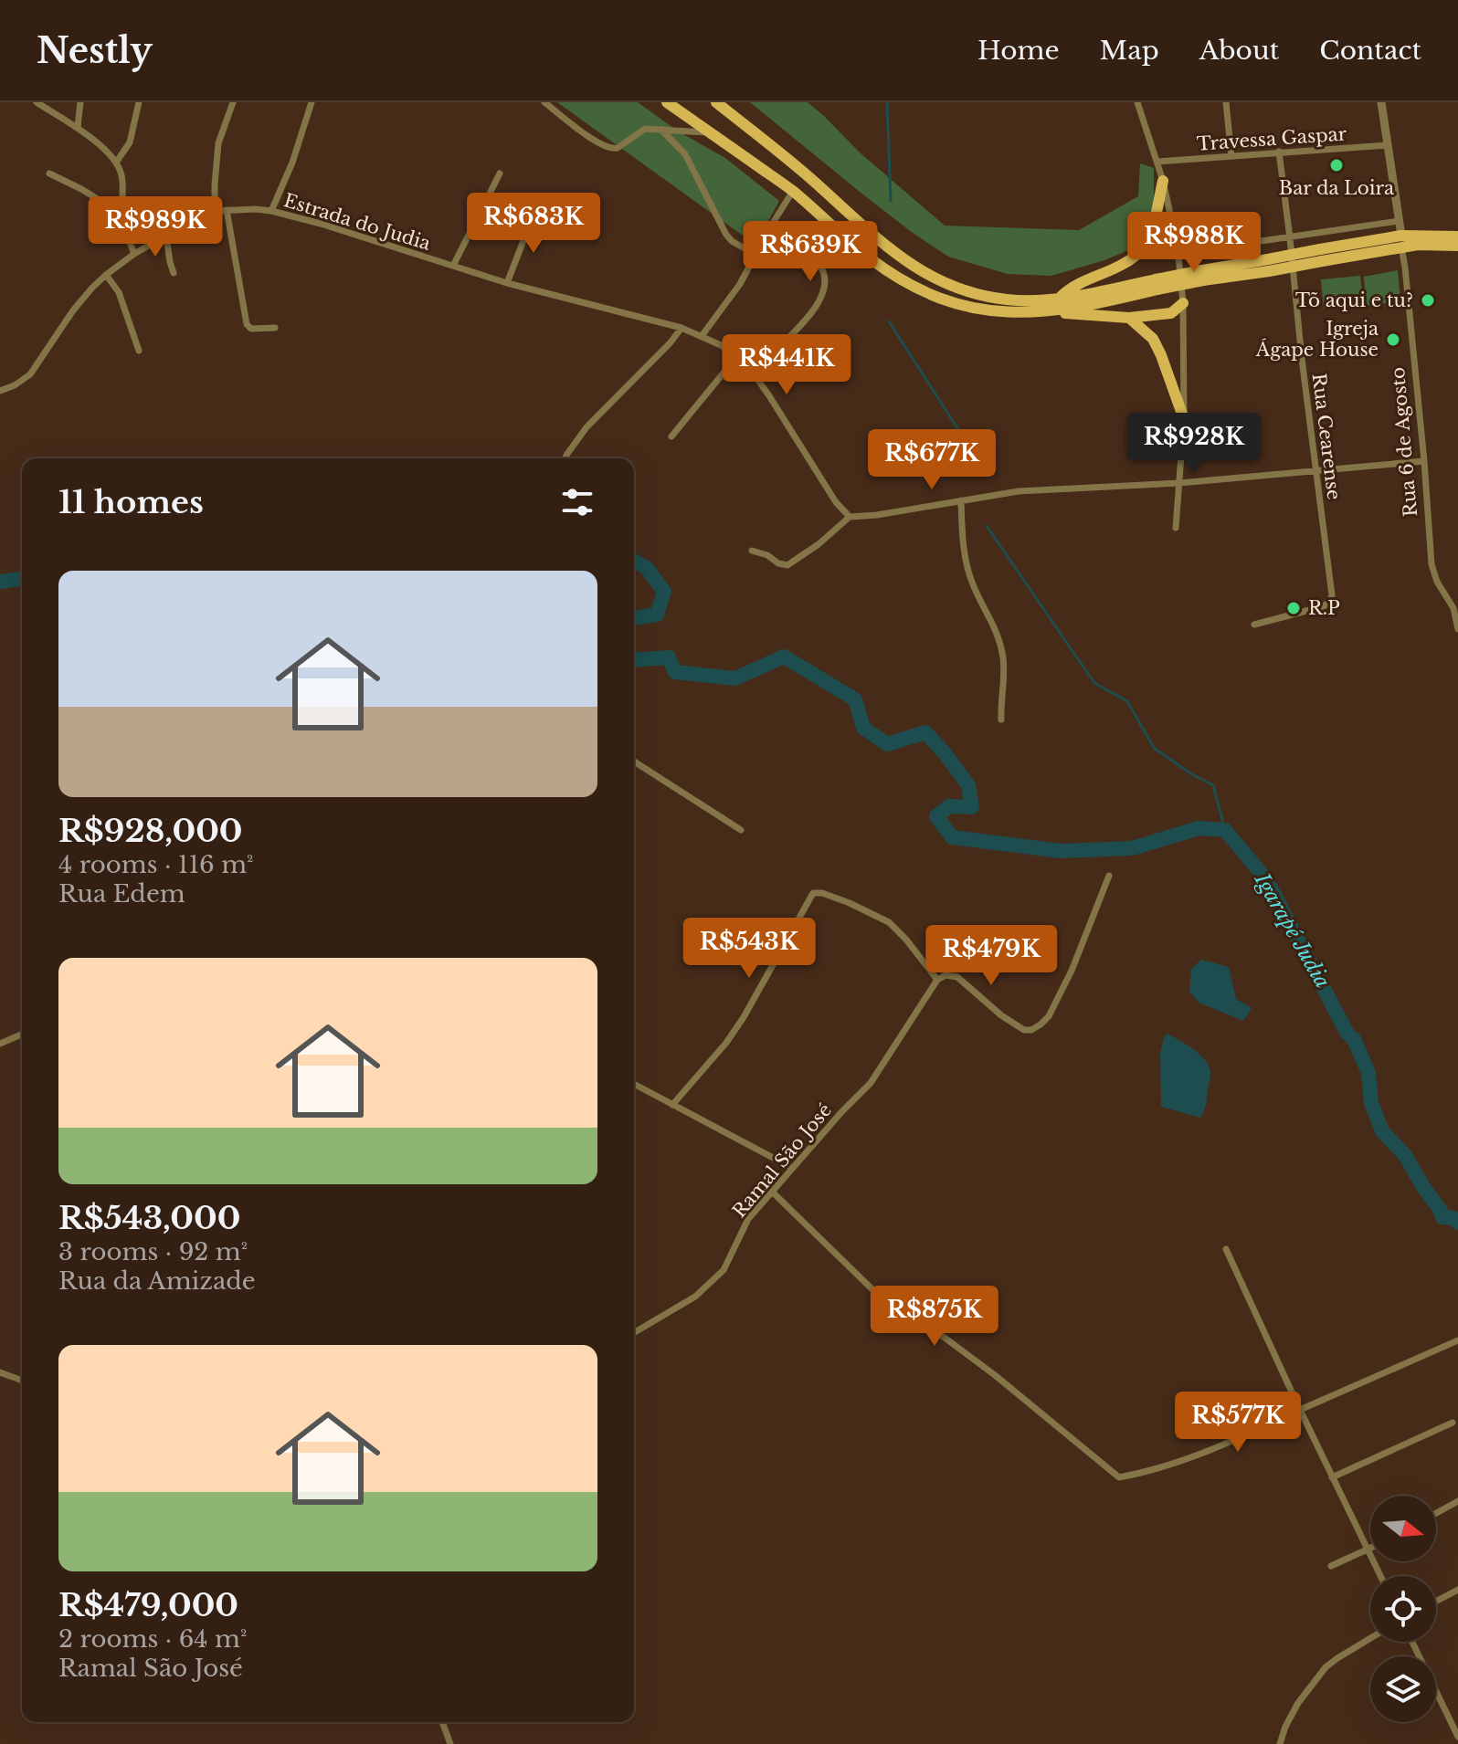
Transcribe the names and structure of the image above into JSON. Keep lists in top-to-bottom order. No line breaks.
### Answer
{"streets":{"street":["Travessa Gaspar","Estrada do Judia","Rua Cearense","Rua 6 de Agosto","Ramal São José"]},"crossings":[["Travessa Gaspar","Rua Cearense"],["Travessa Gaspar","Rua 6 de Agosto"]],"water":["Igarapé Judia"],"places":["Bar da Loira","Tõ aqui e tu?","Igreja Ágape House","R.P"],"north":"right","page":{"header":"Nestly","nav":["Home","Map","About","Contact"],"price":["R$683K","R$989K","R$988K","R$639K","R$441K","R$928K","R$677K","R$543K","R$479K","R$875K","R$577K"],"heading":"11 homes","list":[{"name":"R$928,000","note":"4 rooms · 116 m² · Rua Edem"},{"name":"R$543,000","note":"3 rooms · 92 m² · Rua da Amizade"},{"name":"R$479,000","note":"2 rooms · 64 m² · Ramal São José"}]}}
